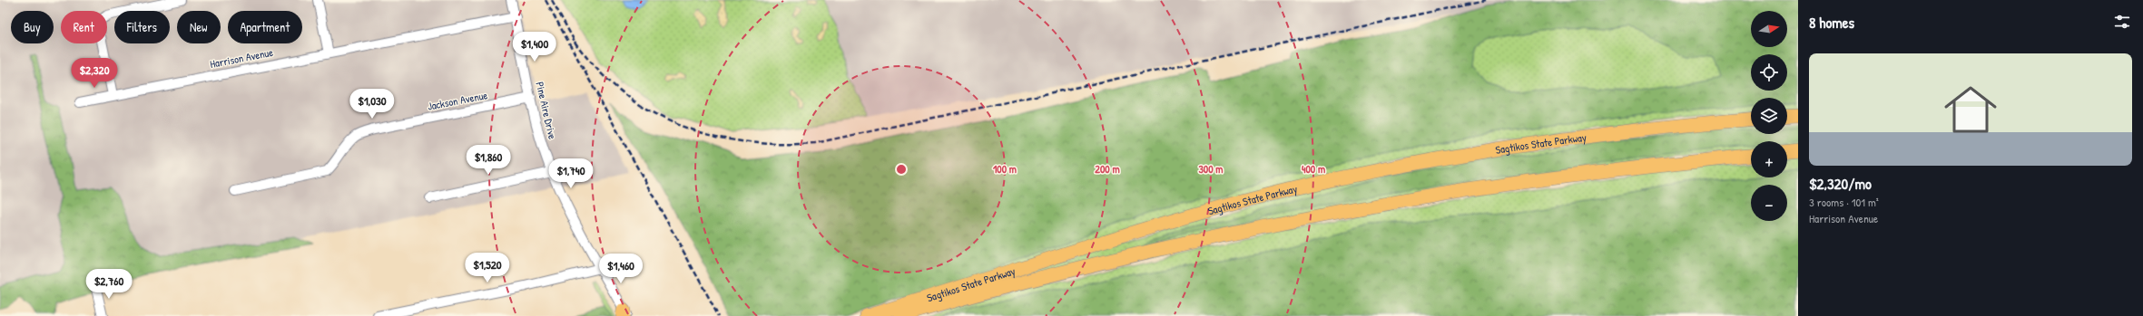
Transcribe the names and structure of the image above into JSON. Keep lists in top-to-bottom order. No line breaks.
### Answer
{"streets":{"highway":["Sagtikos State Parkway"],"street":["Harrison Avenue","Jackson Avenue","Pine Aire Drive"]},"crossings":[["Harrison Avenue","Pine Aire Drive"],["Jackson Avenue","Pine Aire Drive"]],"north":"right","page":{"heading":"8 homes","map_buttons":["+","−"],"chip":["Buy","Rent","Filters","New","Apartment"],"price":["$1,400","$2,320","$1,030","$1,860","$1,740","$1,520","$1,460","$2,760"],"list":[{"name":"$2,320/mo","note":"3 rooms · 101 m² · Harrison Avenue"}]},"rings":["100 m","200 m","300 m","400 m"]}
